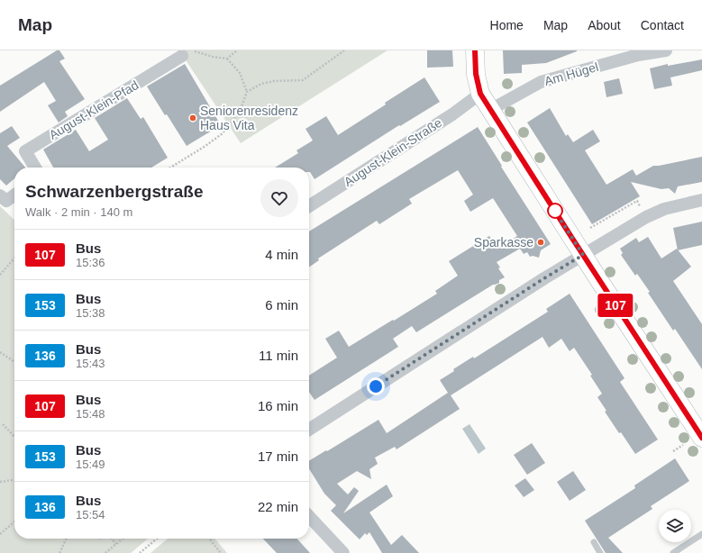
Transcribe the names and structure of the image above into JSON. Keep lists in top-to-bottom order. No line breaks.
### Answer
{"streets":{"street":["Am Hügel","August-Klein-Pfad","August-Klein-Straße"]},"places":["Seniorenresidenz Haus Vita","Sparkasse"],"lines":["bus line 107"],"page":{"header":"Map","nav":["Home","Map","About","Contact"],"on_map":"107","heading":["Schwarzenbergstraße","Walk · 2 min · 140 m"],"list":[{"mark":"107","name":"Bus","note":"15:36","value":"4 min"},{"mark":"153","name":"Bus","note":"15:38","value":"6 min"},{"mark":"136","name":"Bus","note":"15:43","value":"11 min"},{"mark":"107","name":"Bus","note":"15:48","value":"16 min"},{"mark":"153","name":"Bus","note":"15:49","value":"17 min"},{"mark":"136","name":"Bus","note":"15:54","value":"22 min"}]}}
